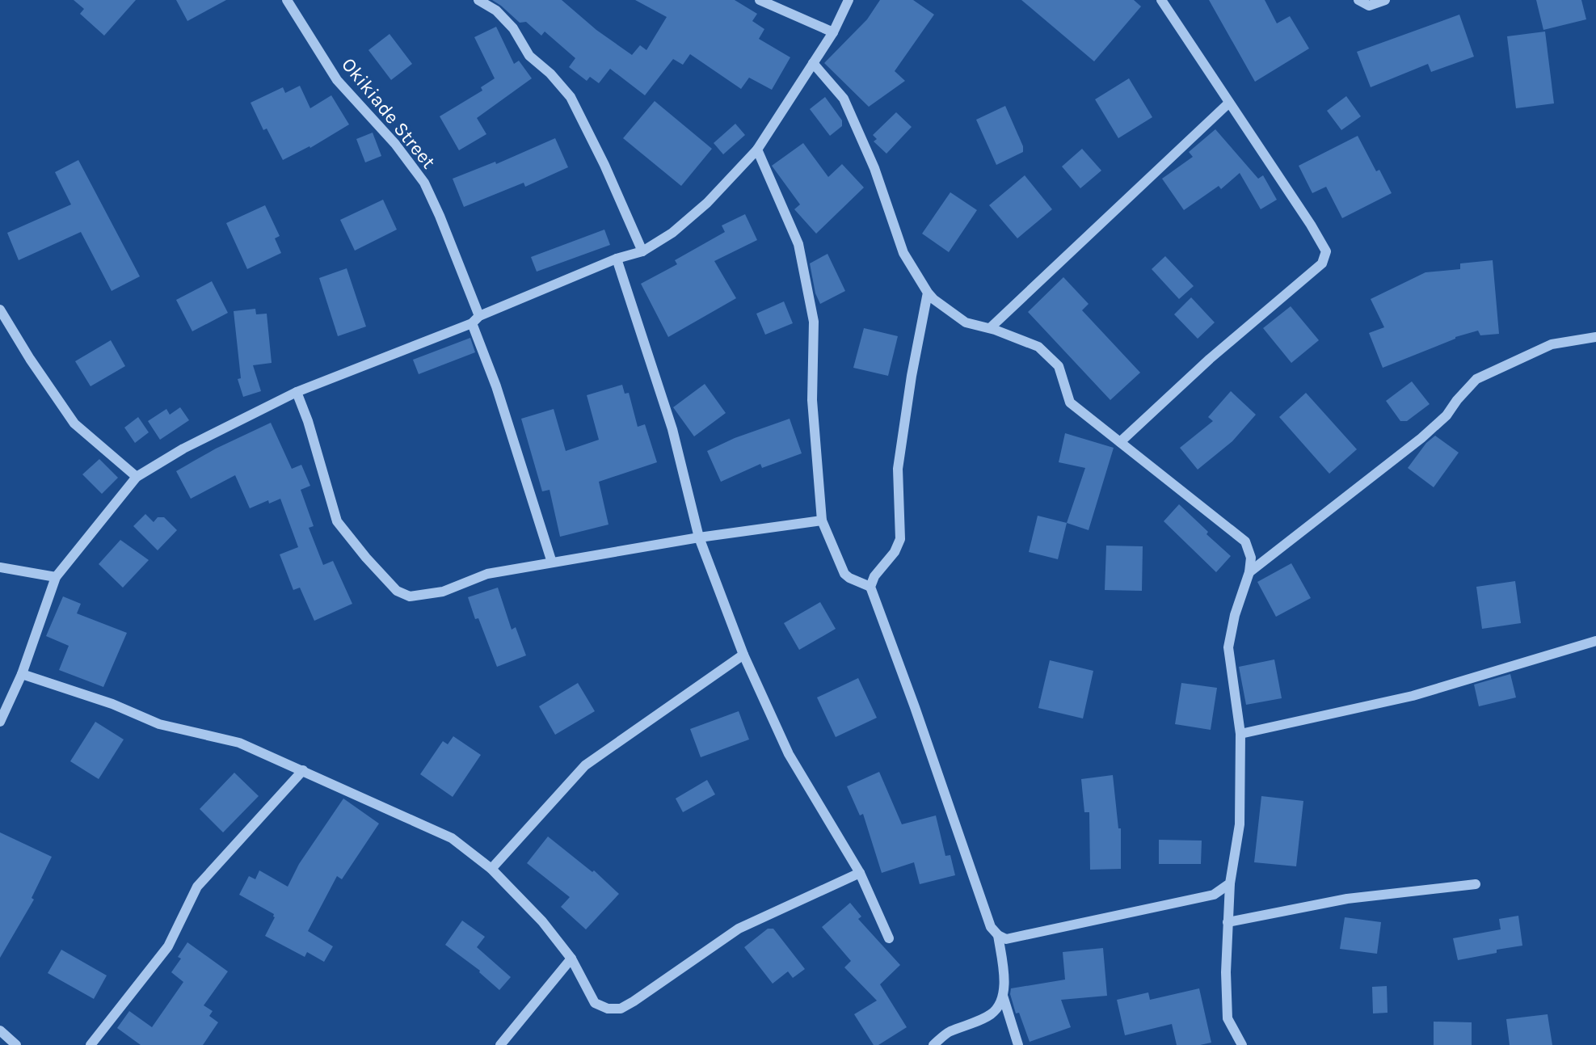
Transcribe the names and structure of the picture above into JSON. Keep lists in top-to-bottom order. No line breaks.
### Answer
{"streets":{"street":["Okikiade Street"]}}
